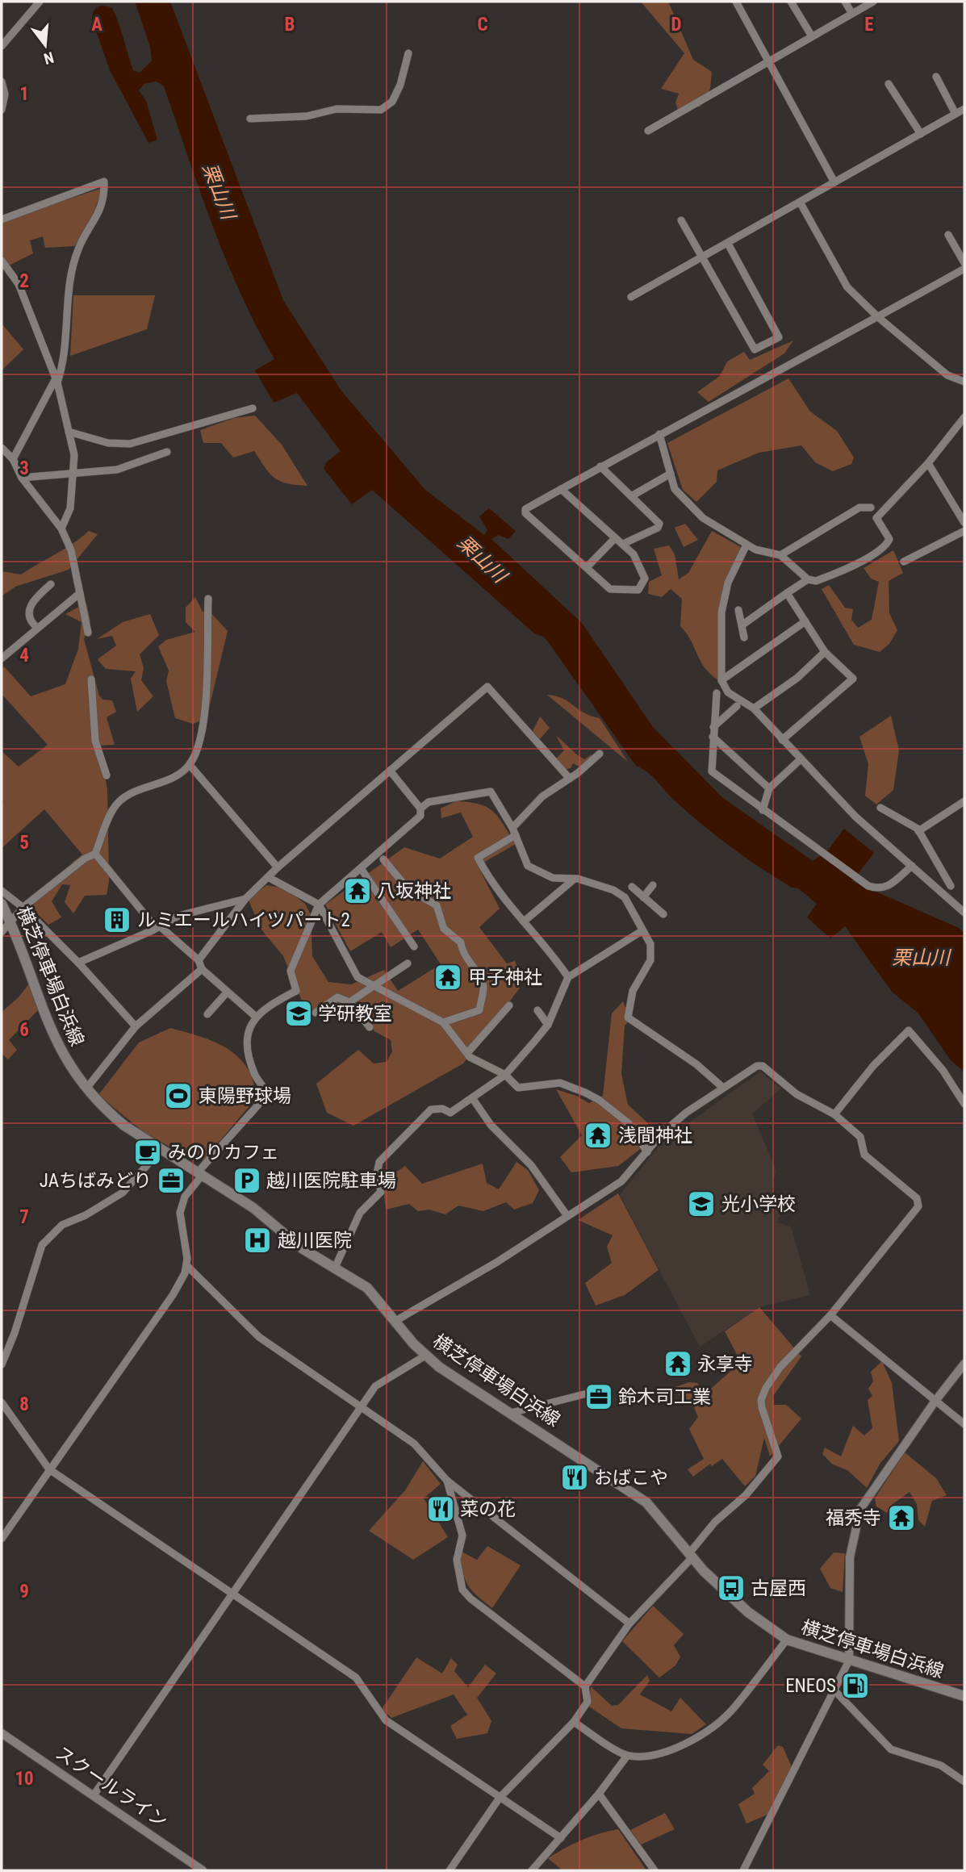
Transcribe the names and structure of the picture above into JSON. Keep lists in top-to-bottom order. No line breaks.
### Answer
{"streets":{"main road":["横芝停車場白浜線"],"street":["スクールライン"]},"water":["栗山川"],"places":{"temple":["八坂神社","甲子神社","浅間神社","永享寺","福秀寺"],"building":["ルミエールハイツパート2"],"school or university":["学研教室","光小学校"],"sports":["東陽野球場"],"cafe":["みのりカフェ"],"office":["JAちばみどり","鈴木司工業"],"parking":["越川医院駐車場"],"hospital":["越川医院"],"restaurant":["おばこや","菜の花"],"bus stop":["古屋西"],"fuel station":["ENEOS"]},"north":"bottom","grid":{"columns":["A","B","C","D","E"],"rows":["1","2","3","4","5","6","7","8","9","10"]}}
